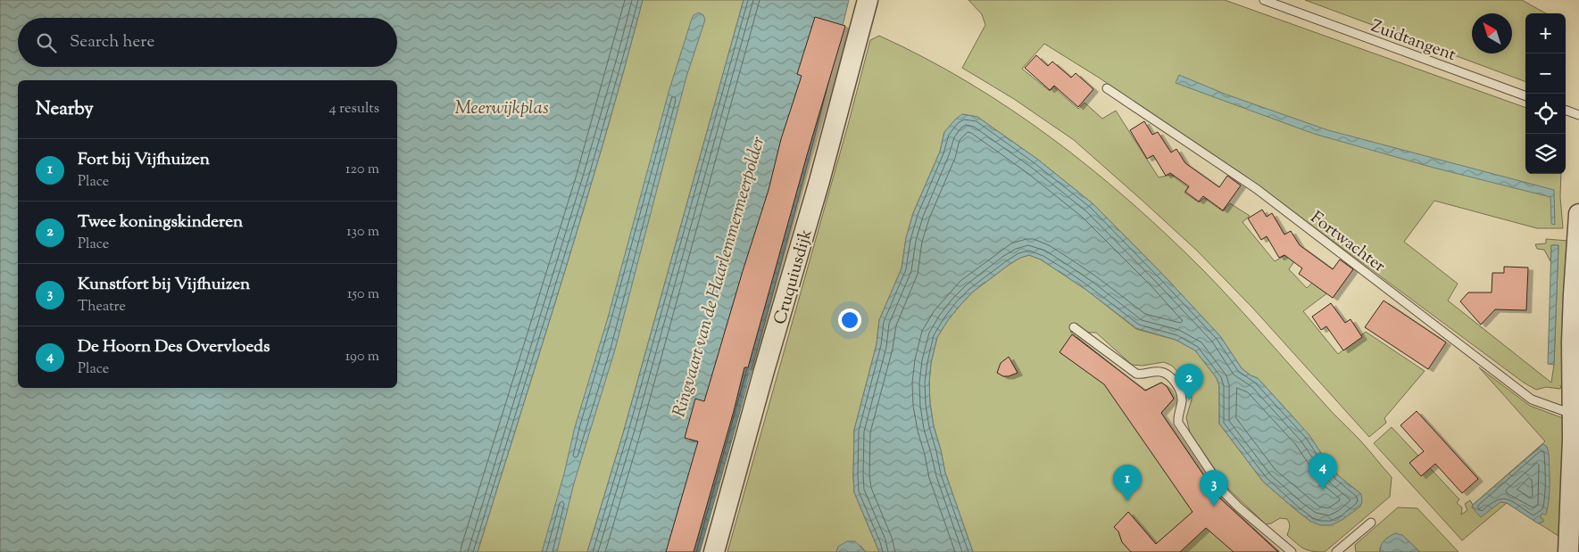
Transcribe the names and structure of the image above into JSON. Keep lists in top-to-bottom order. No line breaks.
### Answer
{"streets":{"street":["Cruquiusdijk"],"lane":["Zuidtangent","Fortwachter"]},"water":["Meerwijkplas","Ringvaart van de Haarlemmermeerpolder"],"north":"top left","page":{"map_buttons":["+","−"],"search":"Search here","heading":["Nearby","4 results"],"list":[{"mark":"1","name":"Fort bij Vijfhuizen","note":"Place","value":"120 m"},{"mark":"2","name":"Twee koningskinderen","note":"Place","value":"130 m"},{"mark":"3","name":"Kunstfort bij Vijfhuizen","note":"Theatre","value":"150 m"},{"mark":"4","name":"De Hoorn Des Overvloeds","note":"Place","value":"190 m"}],"pins":["2","4","1","3"]}}
